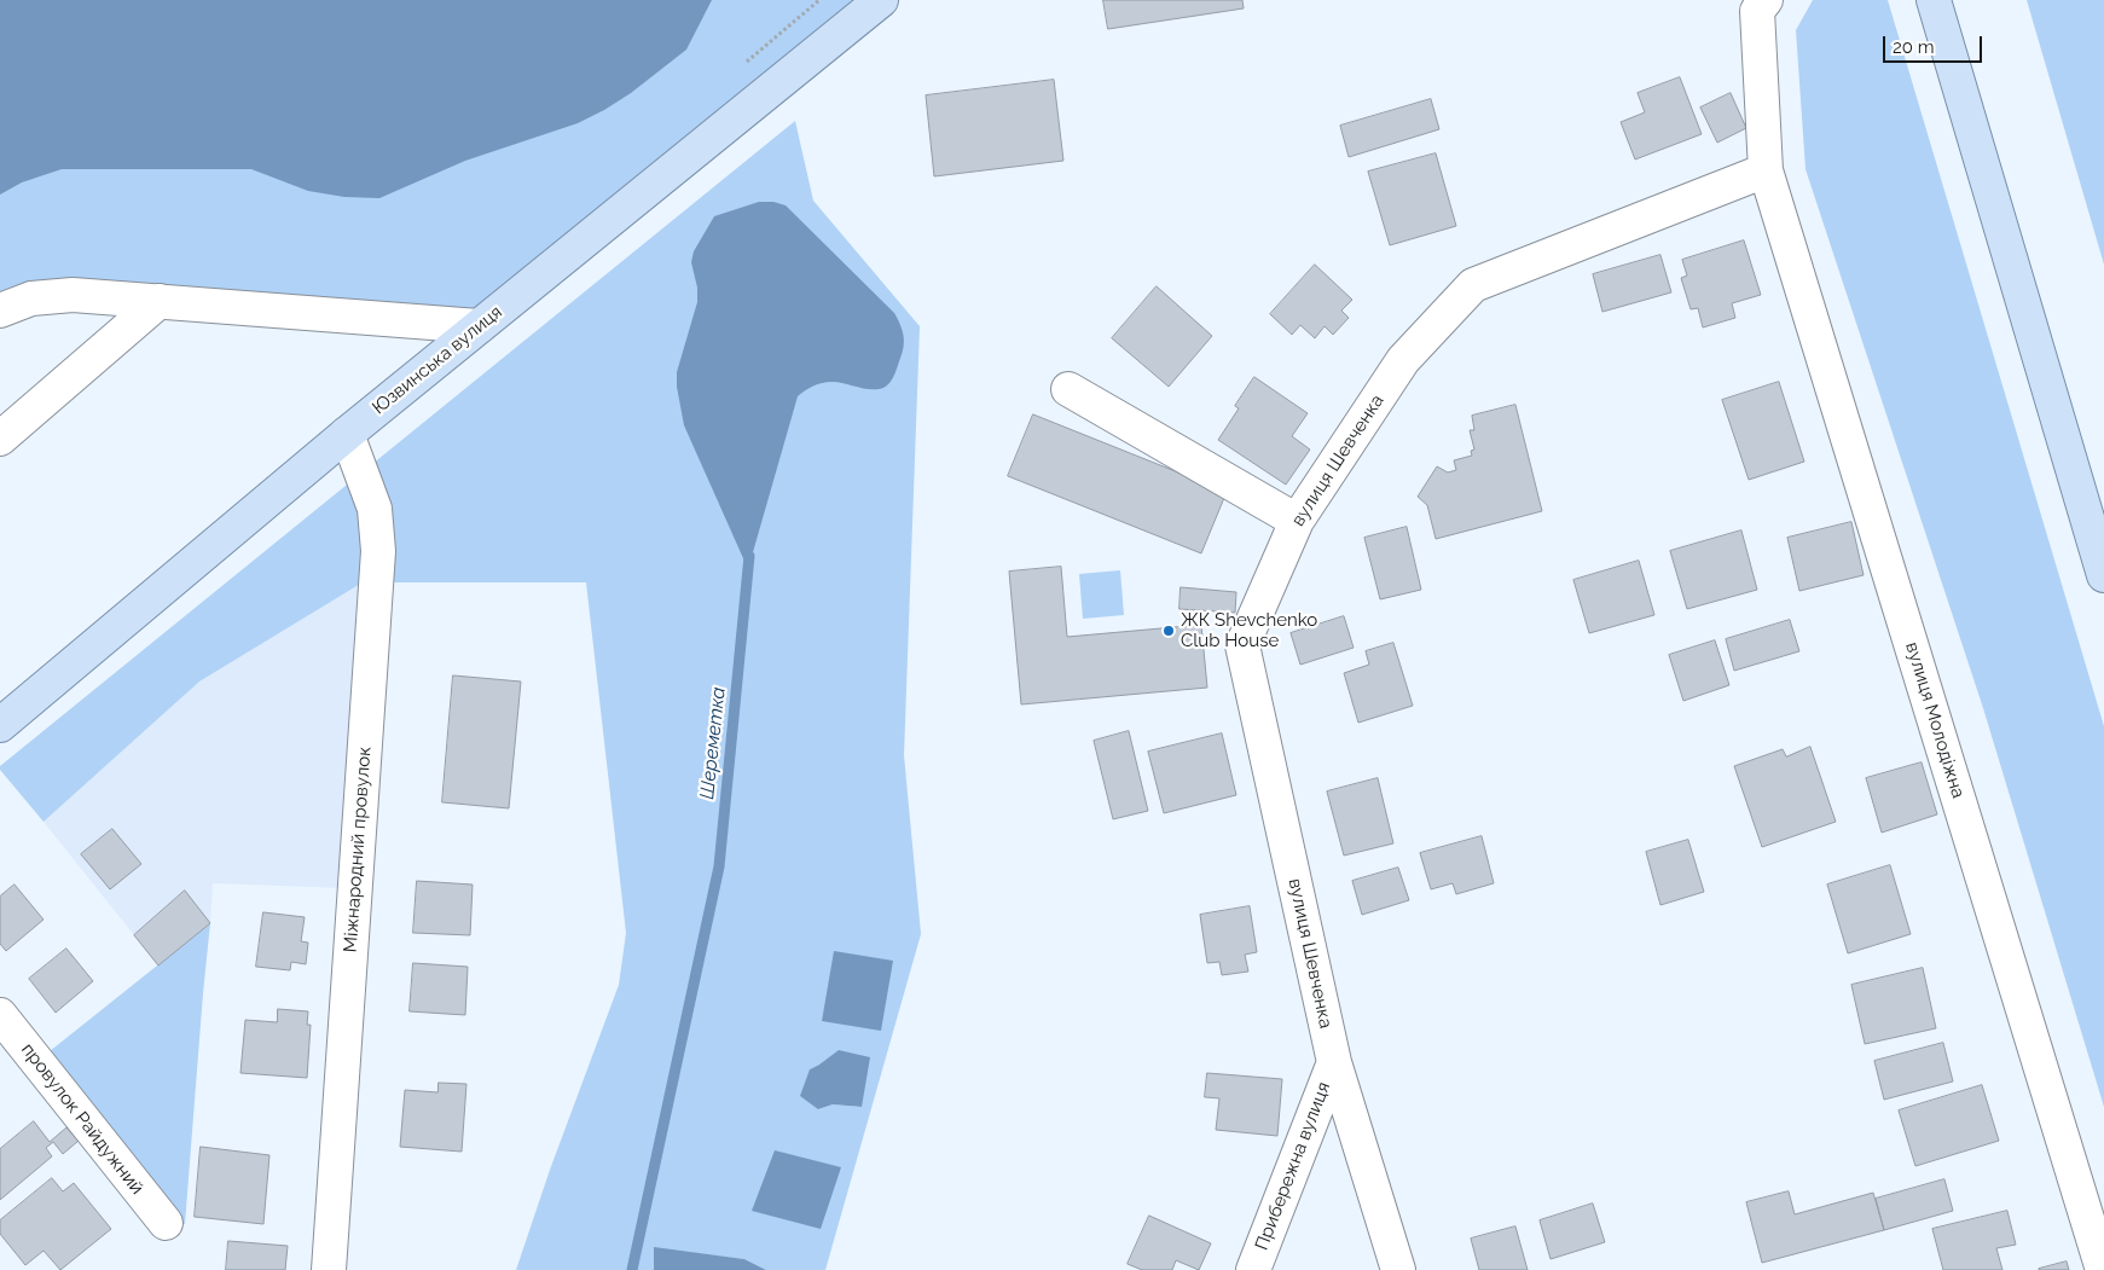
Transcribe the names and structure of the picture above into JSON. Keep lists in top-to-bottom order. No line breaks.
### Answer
{"streets":{"main road":["Юзвинська вулиця"],"street":["вулиця Шевченка","вулиця Молодіжна","Міжнародний провулок","провулок Райдужний","Прибережна вулиця"]},"crossings":[["Юзвинська вулиця","Міжнародний провулок"],["вулиця Шевченка","вулиця Молодіжна"],["вулиця Шевченка","Прибережна вулиця"]],"water":["Шереметка"],"places":["ЖК Shevchenko Club House"],"scale_bar":"20 m"}
